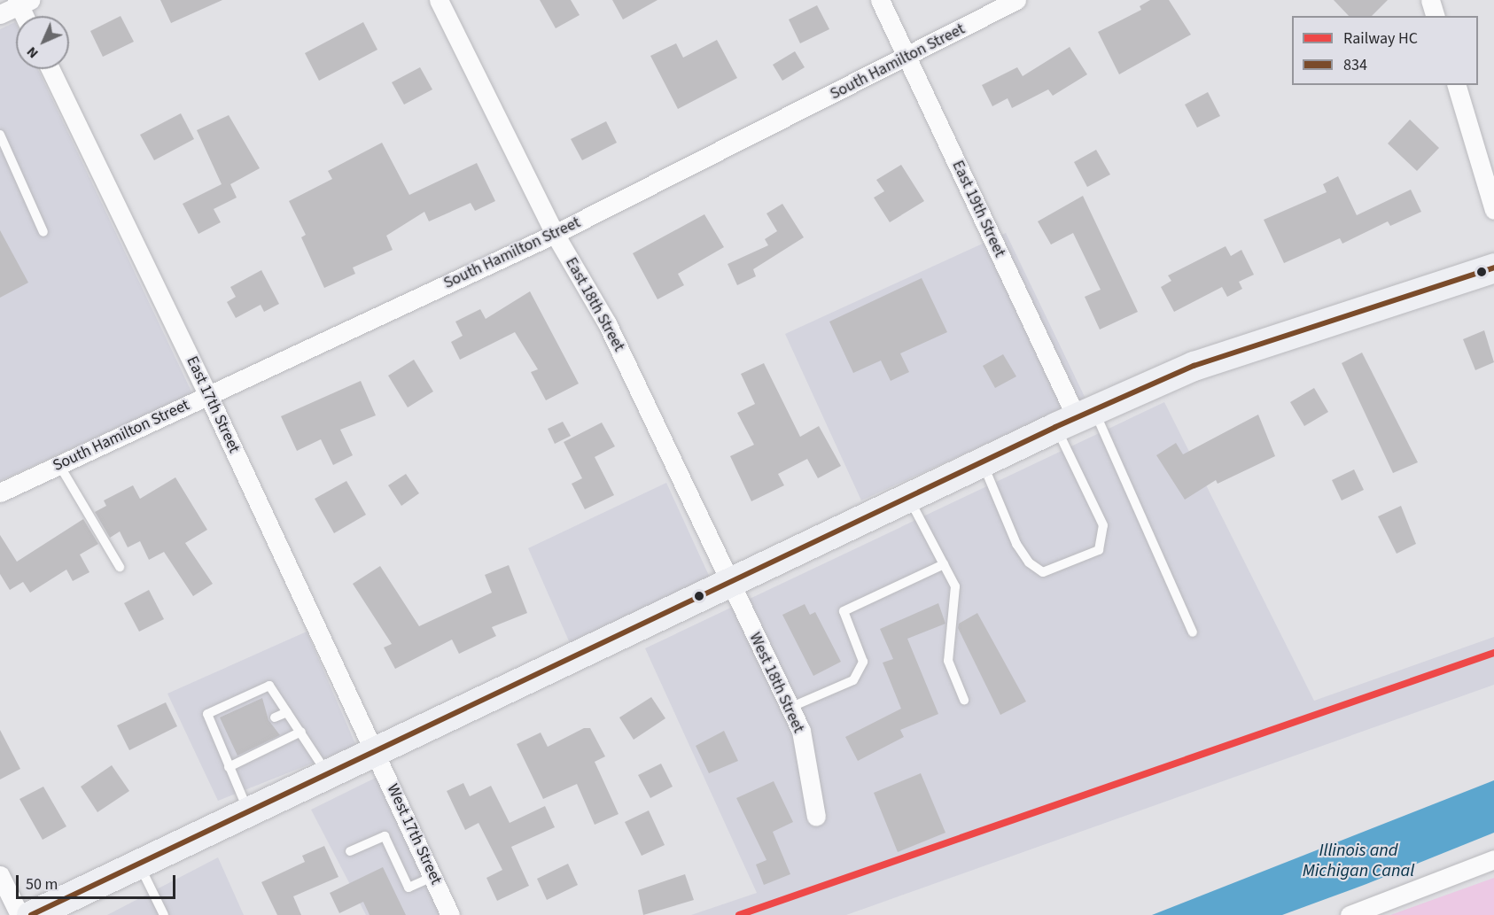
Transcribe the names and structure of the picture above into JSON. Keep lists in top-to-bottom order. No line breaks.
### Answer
{"streets":{"street":["South Hamilton Street","East 19th Street","East 18th Street","East 17th Street","West 18th Street","West 17th Street"]},"crossings":[["South Hamilton Street","East 19th Street"],["South Hamilton Street","East 18th Street"],["South Hamilton Street","East 17th Street"],["East 18th Street","West 18th Street"],["East 17th Street","West 17th Street"]],"water":["Illinois and Michigan Canal"],"lines":["transit line 834","rail line HC"],"legend":["Railway HC","834"],"scale_bar":"50 m","north":"bottom left"}
